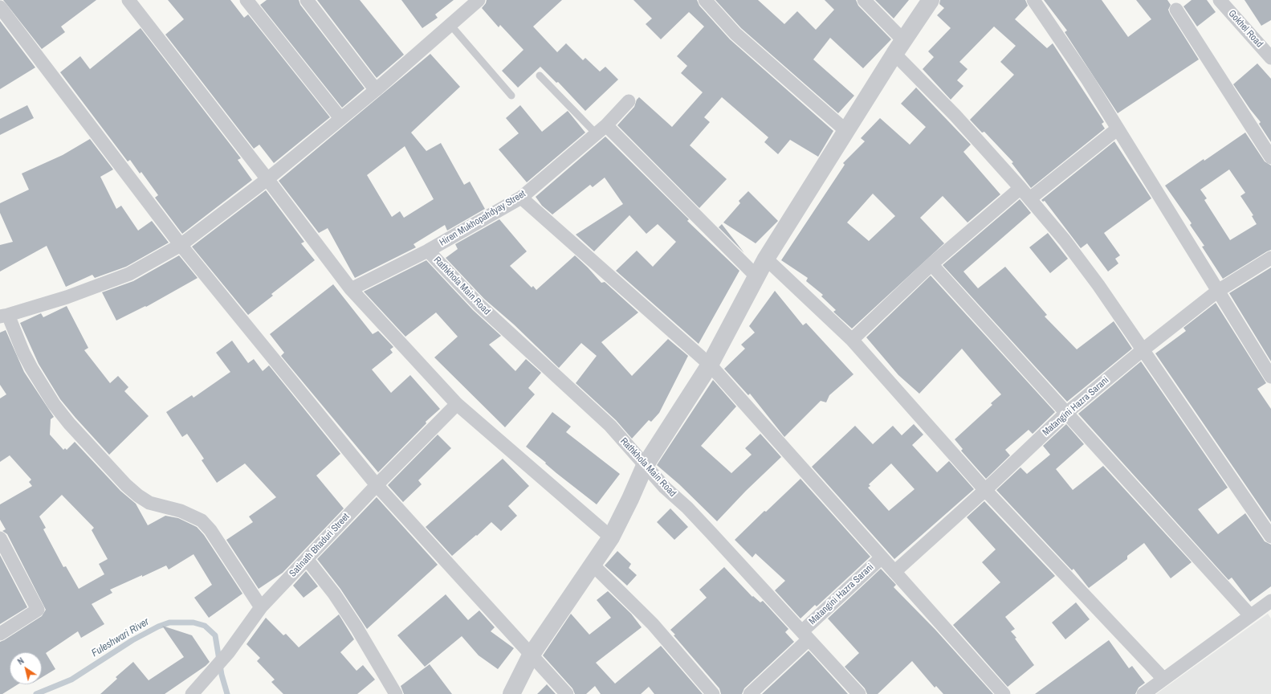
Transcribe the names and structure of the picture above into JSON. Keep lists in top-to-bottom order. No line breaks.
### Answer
{"streets":{"street":["Gokhel Road","Hiren Mukhopahdyay Street","Rathkhola Main Road","Matangini Hazra Sarani","Satinath Bhaduri Street"]},"crossings":[["Hiren Mukhopahdyay Street","Rathkhola Main Road"],["Rathkhola Main Road","Matangini Hazra Sarani"]],"water":["Fuleshwari River"],"north":"top left"}
